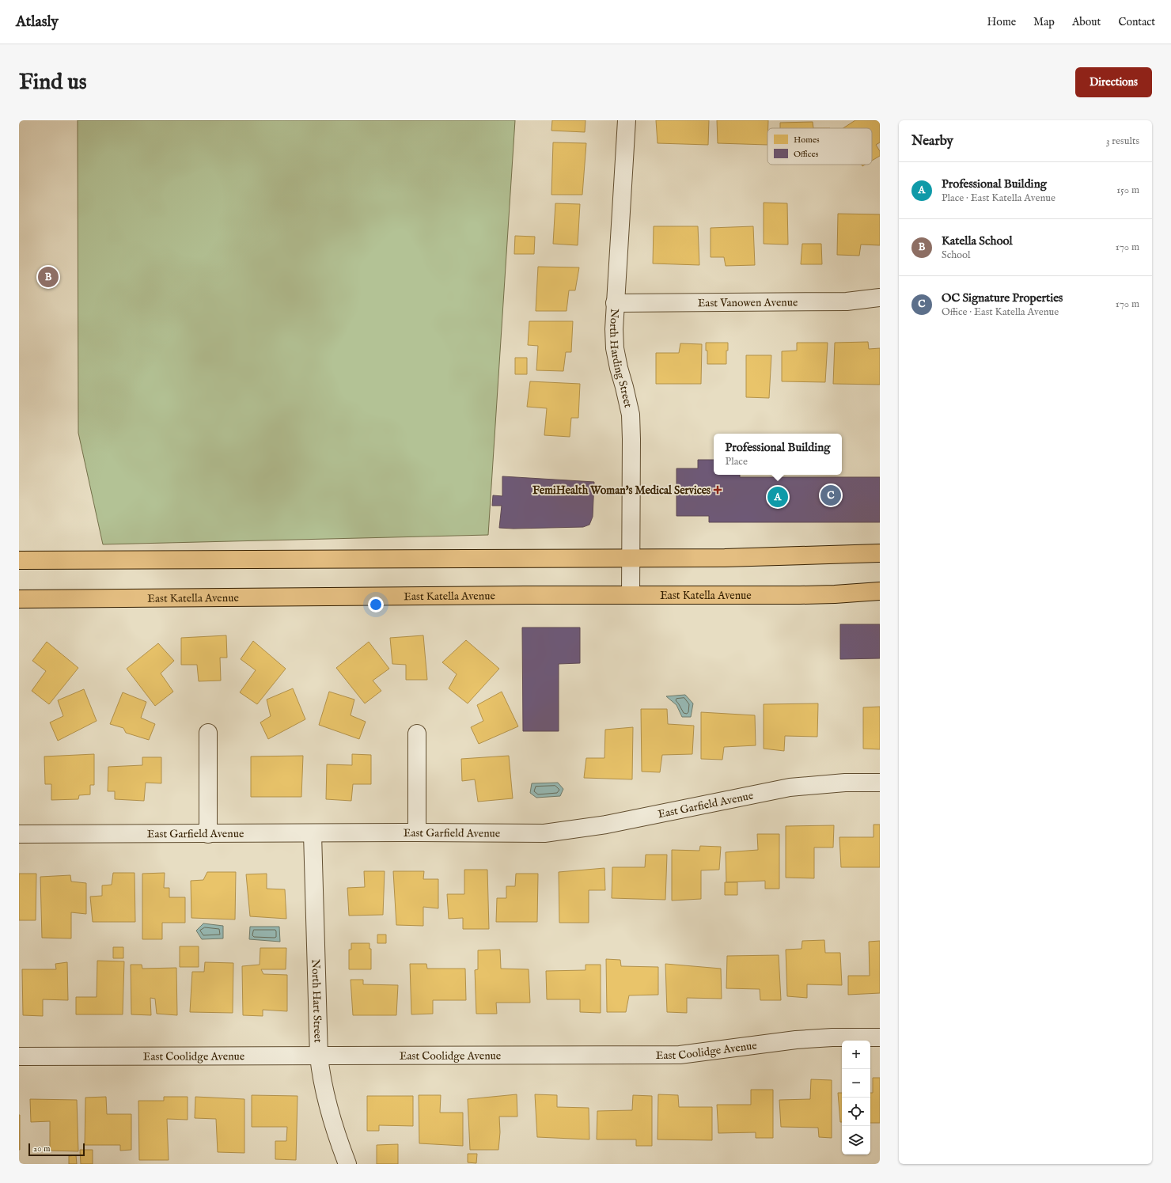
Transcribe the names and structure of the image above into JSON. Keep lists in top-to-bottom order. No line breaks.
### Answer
{"streets":{"main road":["East Katella Avenue"],"street":["East Vanowen Avenue","North Harding Street","East Garfield Avenue","North Hart Street","East Coolidge Avenue"]},"crossings":[["East Vanowen Avenue","North Harding Street"],["North Harding Street","East Katella Avenue"],["East Garfield Avenue","North Hart Street"],["North Hart Street","East Coolidge Avenue"]],"places":{"health":["FemiHealth Woman's Medical Services"]},"legend":["Homes","Offices"],"scale_bar":"20 m","page":{"header":"Atlasly","nav":["Home","Map","About","Contact"],"buttons":"Directions","title":"Find us","heading":["Nearby","3 results"],"list":[{"mark":"A","name":"Professional Building","note":"Place · East Katella Avenue","value":"150 m"},{"mark":"B","name":"Katella School","note":"School","value":"170 m"},{"mark":"C","name":"OC Signature Properties","note":"Office · East Katella Avenue","value":"170 m"}],"pins":["B","C","A"],"popup":["Professional Building","Place"],"map_buttons":["+","−"],"scale":"20 m"}}
